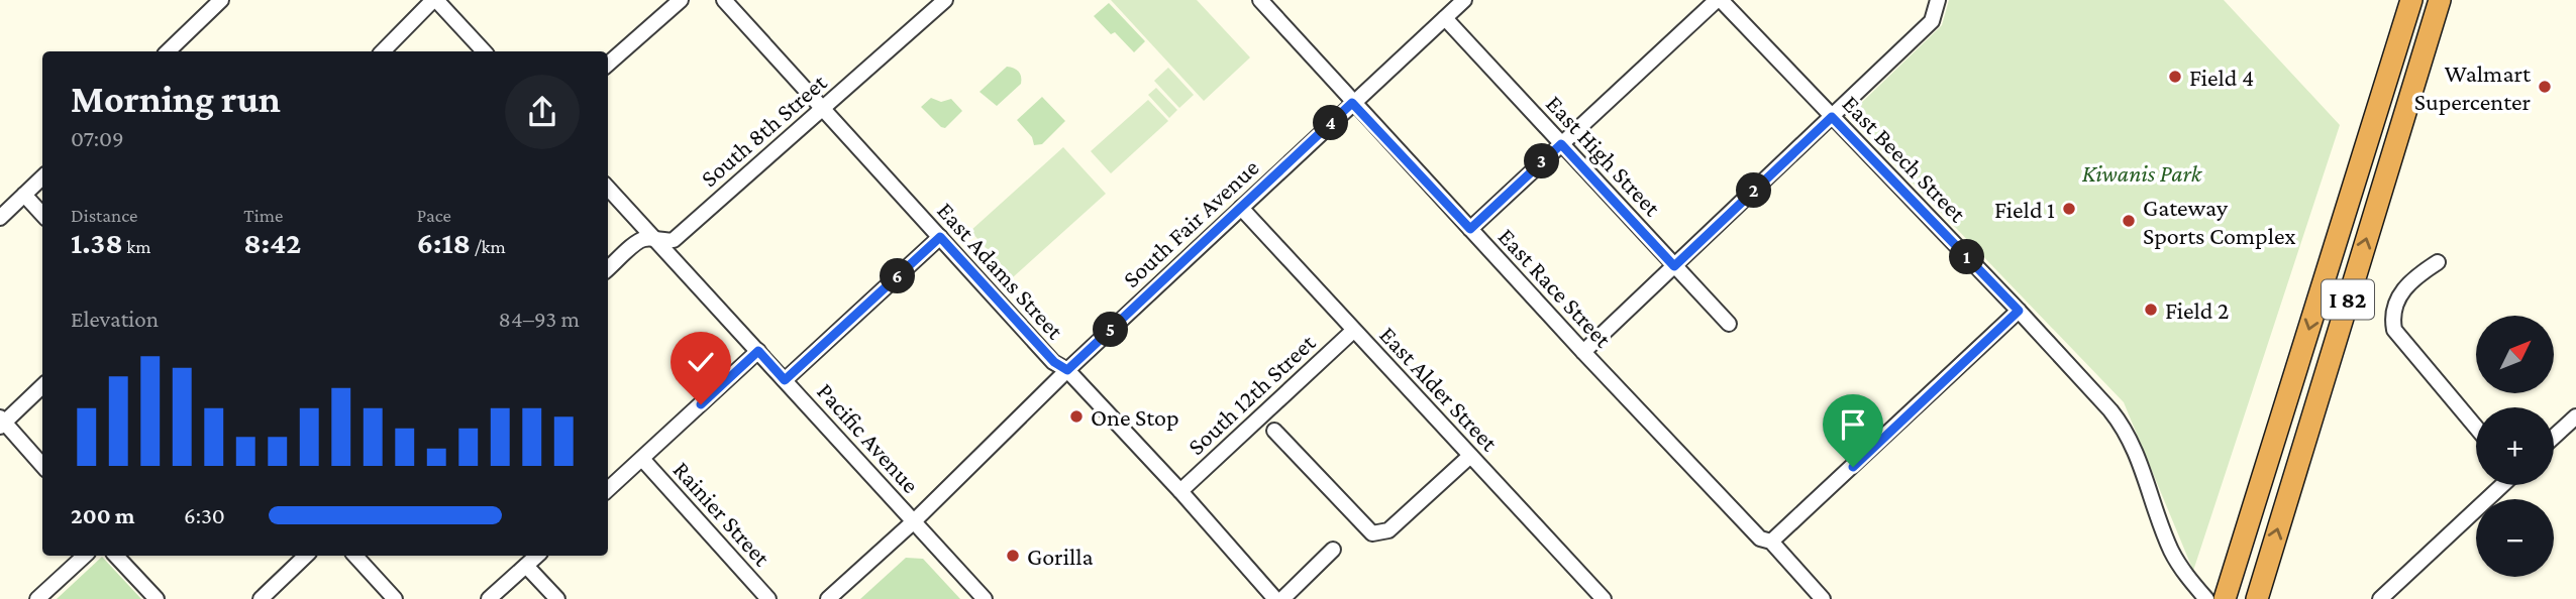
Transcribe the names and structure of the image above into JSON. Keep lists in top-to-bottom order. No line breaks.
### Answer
{"streets":{"highway":["I 82"],"street":["South 8th Street","East High Street","East Beech Street","South Fair Avenue","East Adams Street","East Race Street","East Alder Street","South 12th Street","Pacific Avenue","Rainier Street"]},"crossings":[["South 8th Street","East Adams Street"],["South 8th Street","Pacific Avenue"],["East High Street","South Fair Avenue"],["South Fair Avenue","East Adams Street"],["South Fair Avenue","East Race Street"],["South Fair Avenue","East Alder Street"],["South Fair Avenue","Pacific Avenue"],["East Adams Street","South 12th Street"],["East Alder Street","South 12th Street"]],"parks":["Kiwanis Park"],"places":["Field 4","Walmart Supercenter","Field 1","Gateway Sports Complex","Field 2","One Stop","Gorilla"],"north":"top right","page":{"heading":["Morning run","07:09"],"pins":["4","3","2","1","6","5"],"stats":[["Distance","1.38 km"],["Time","8:42"],["Pace","6:18 /km"]],"chart":["Elevation","84–93 m"],"map_buttons":["+","−"],"list":[{"name":"200 m","note":"6:30"}]}}
